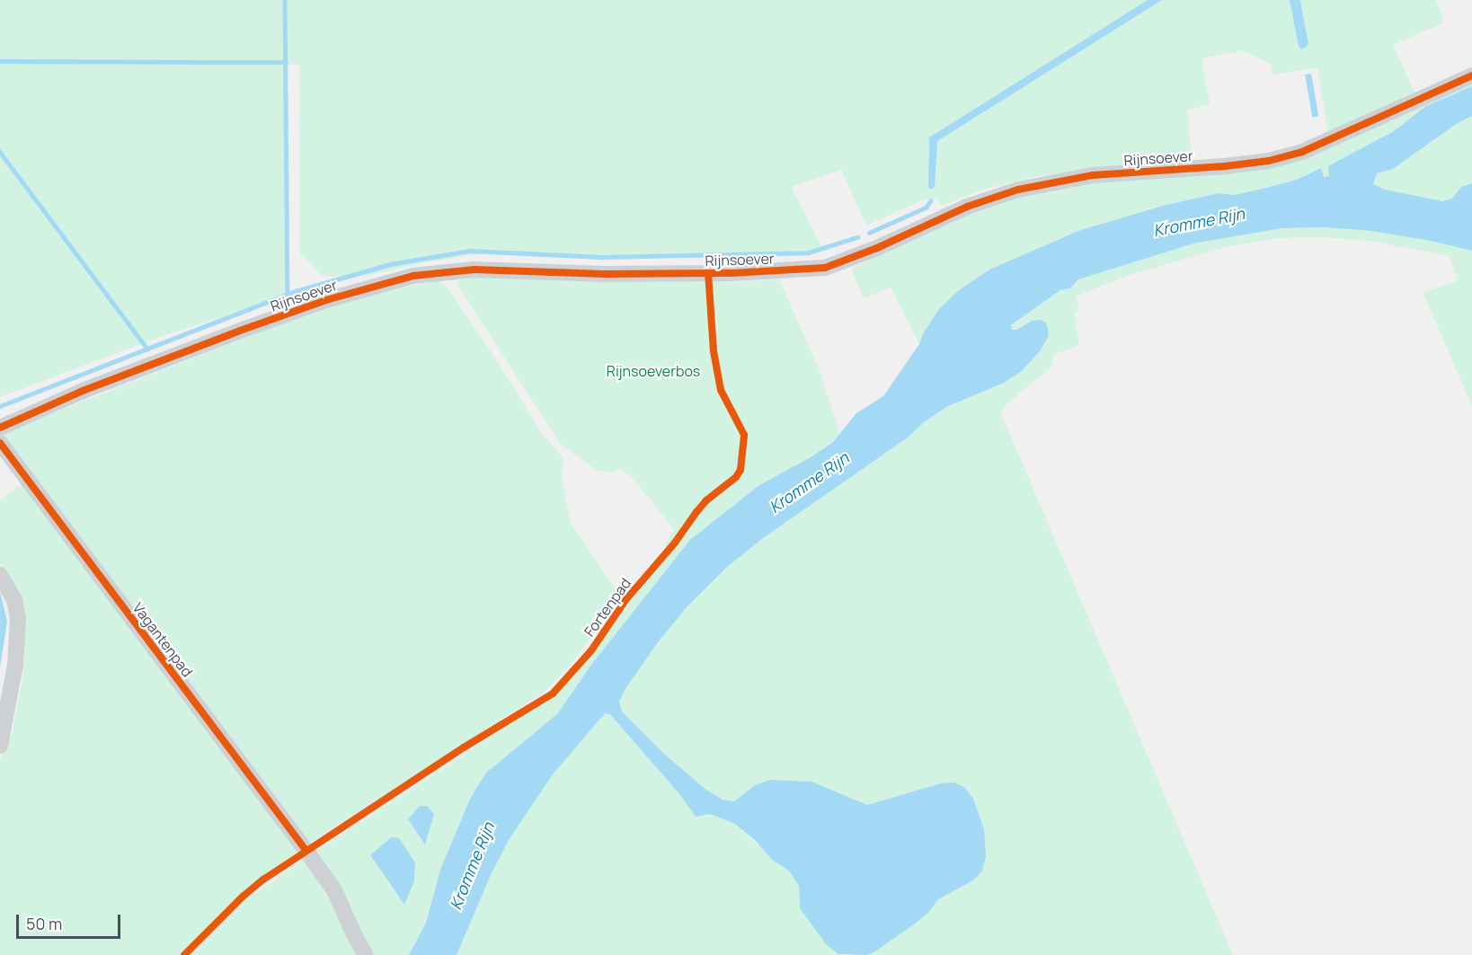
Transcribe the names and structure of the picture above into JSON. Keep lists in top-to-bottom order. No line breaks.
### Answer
{"streets":{"street":["Rijnsoever","Vagantenpad"],"cycle path":["Fortenpad"]},"water":["Kromme Rijn"],"parks":["Rijnsoeverbos"],"scale_bar":"50 m"}
